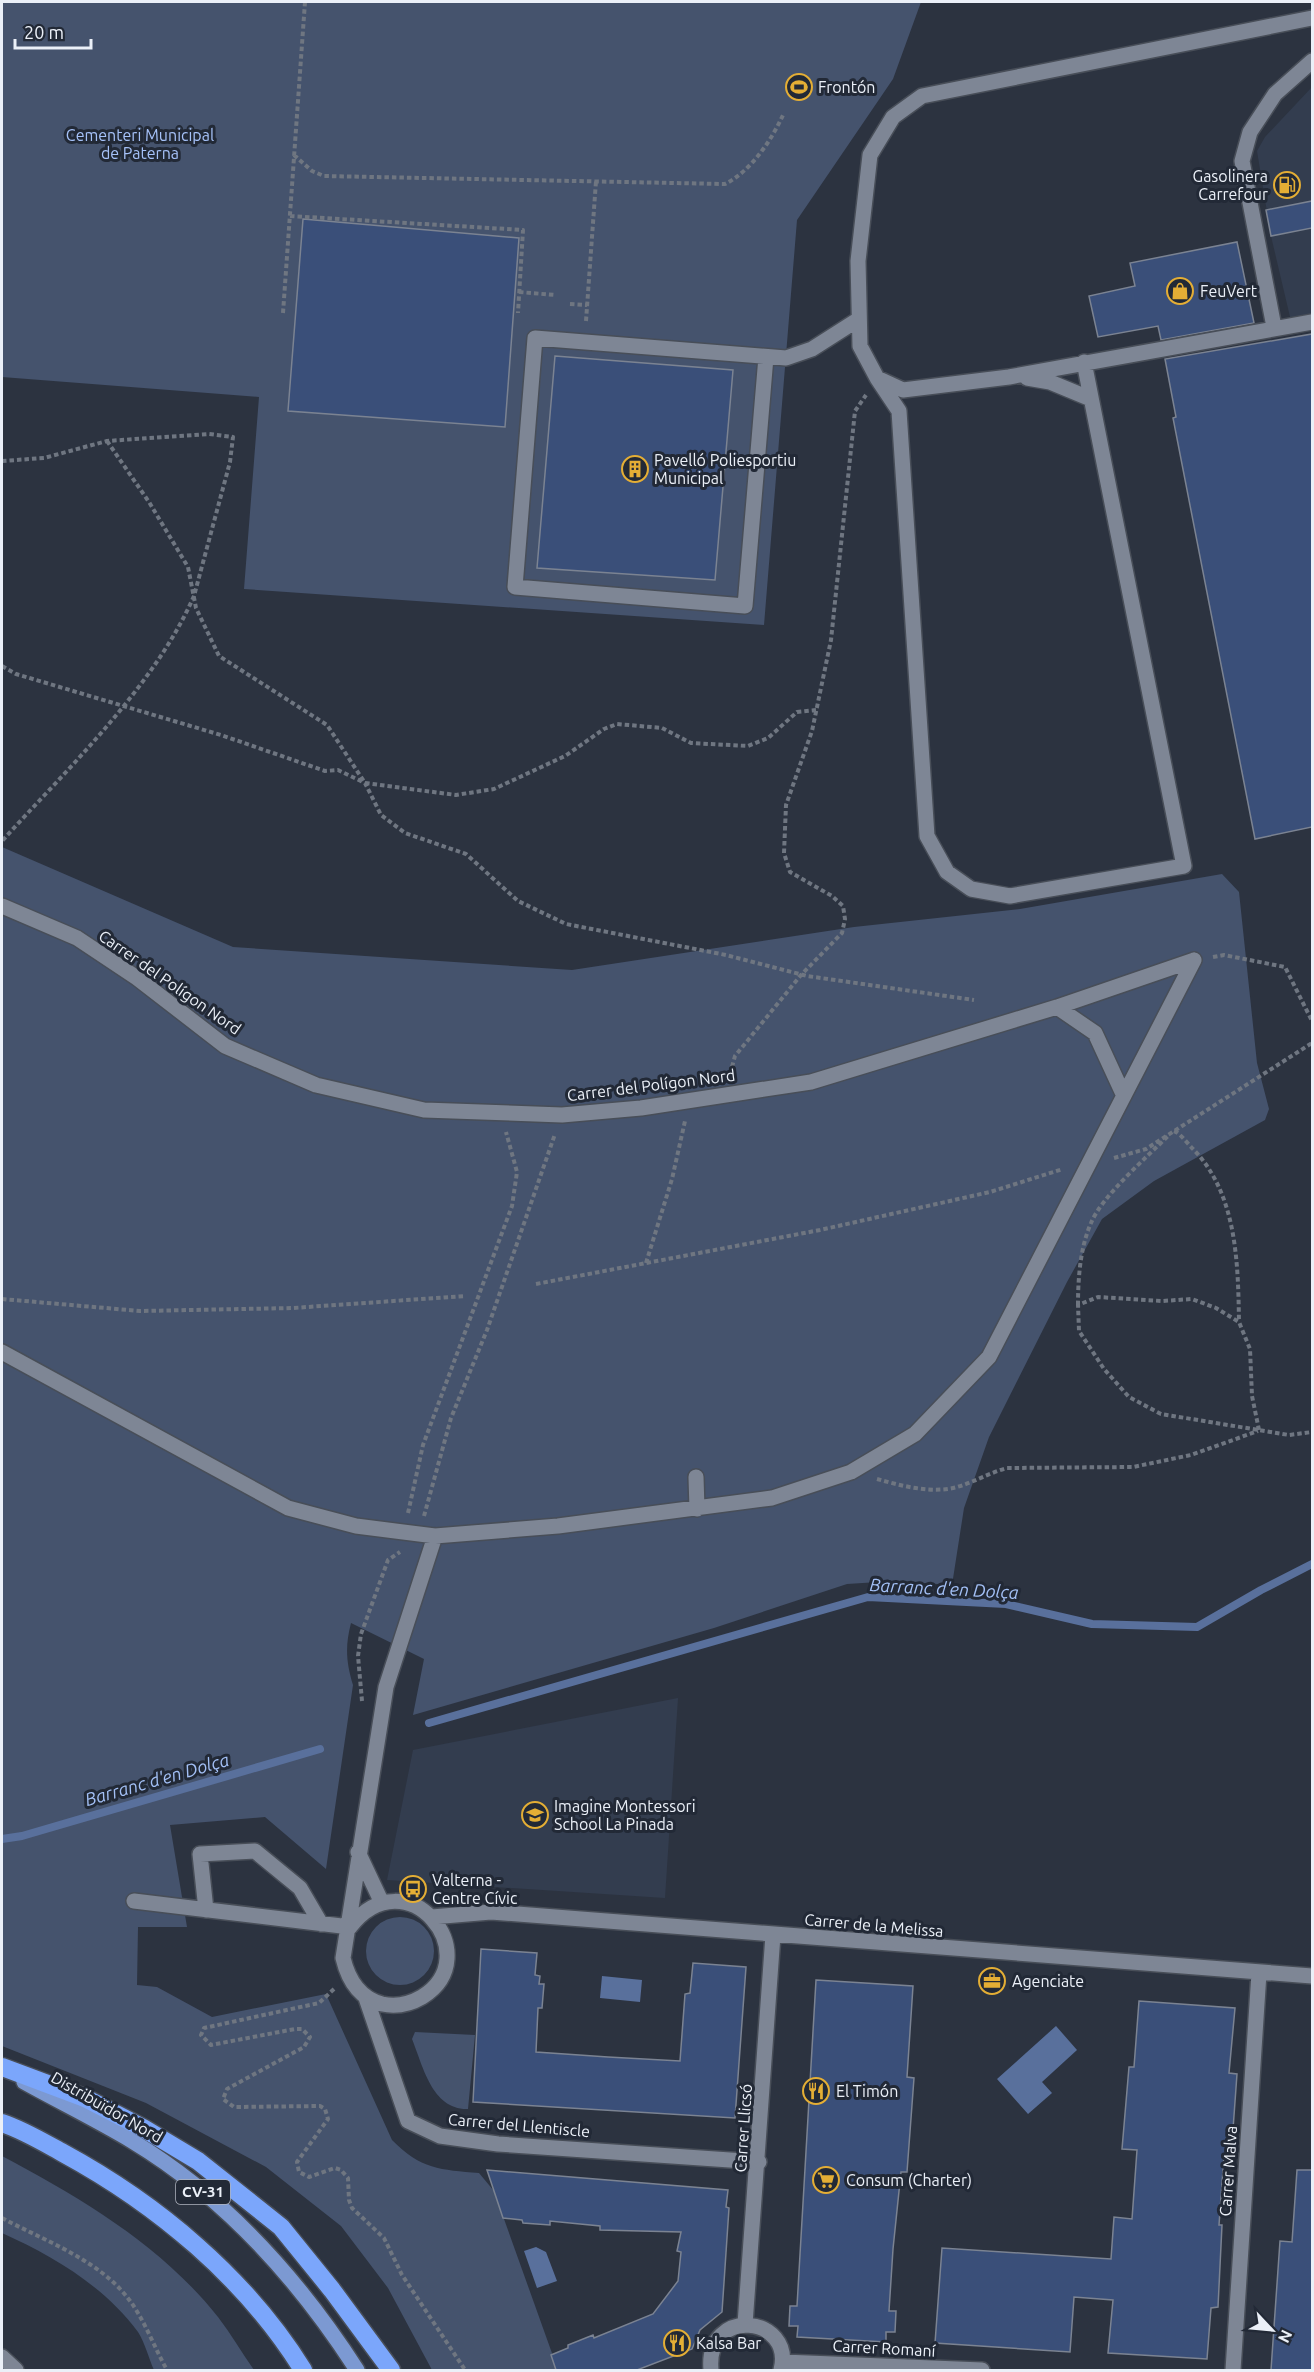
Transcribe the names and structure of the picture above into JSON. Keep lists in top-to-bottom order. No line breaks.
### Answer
{"streets":{"highway":["CV-31"],"main road":["Distribuïdor Nord"],"street":["Carrer del Polígon Nord","Carrer de la Melissa","Carrer del Llentiscle","Carrer Llicsó","Carrer Malva","Carrer Romaní"]},"crossings":[["Carrer de la Melissa","Carrer del Llentiscle"],["Carrer de la Melissa","Carrer Llicsó"],["Carrer de la Melissa","Carrer Malva"],["Carrer del Llentiscle","Carrer Llicsó"]],"water":["Barranc d'en Dolça"],"parks":["Cementeri Municipal de Paterna"],"places":{"sports":["Frontón"],"fuel station":["Gasolinera Carrefour"],"shop":["FeuVert"],"building":["Pavelló Poliesportiu Municipal"],"school or university":["Imagine Montessori School La Pinada"],"bus stop":["Valterna - Centre Cívic"],"office":["Agenciate"],"restaurant":["El Timón","Kalsa Bar"],"supermarket":["Consum (Charter)"]},"scale_bar":"20 m","north":"bottom right"}
